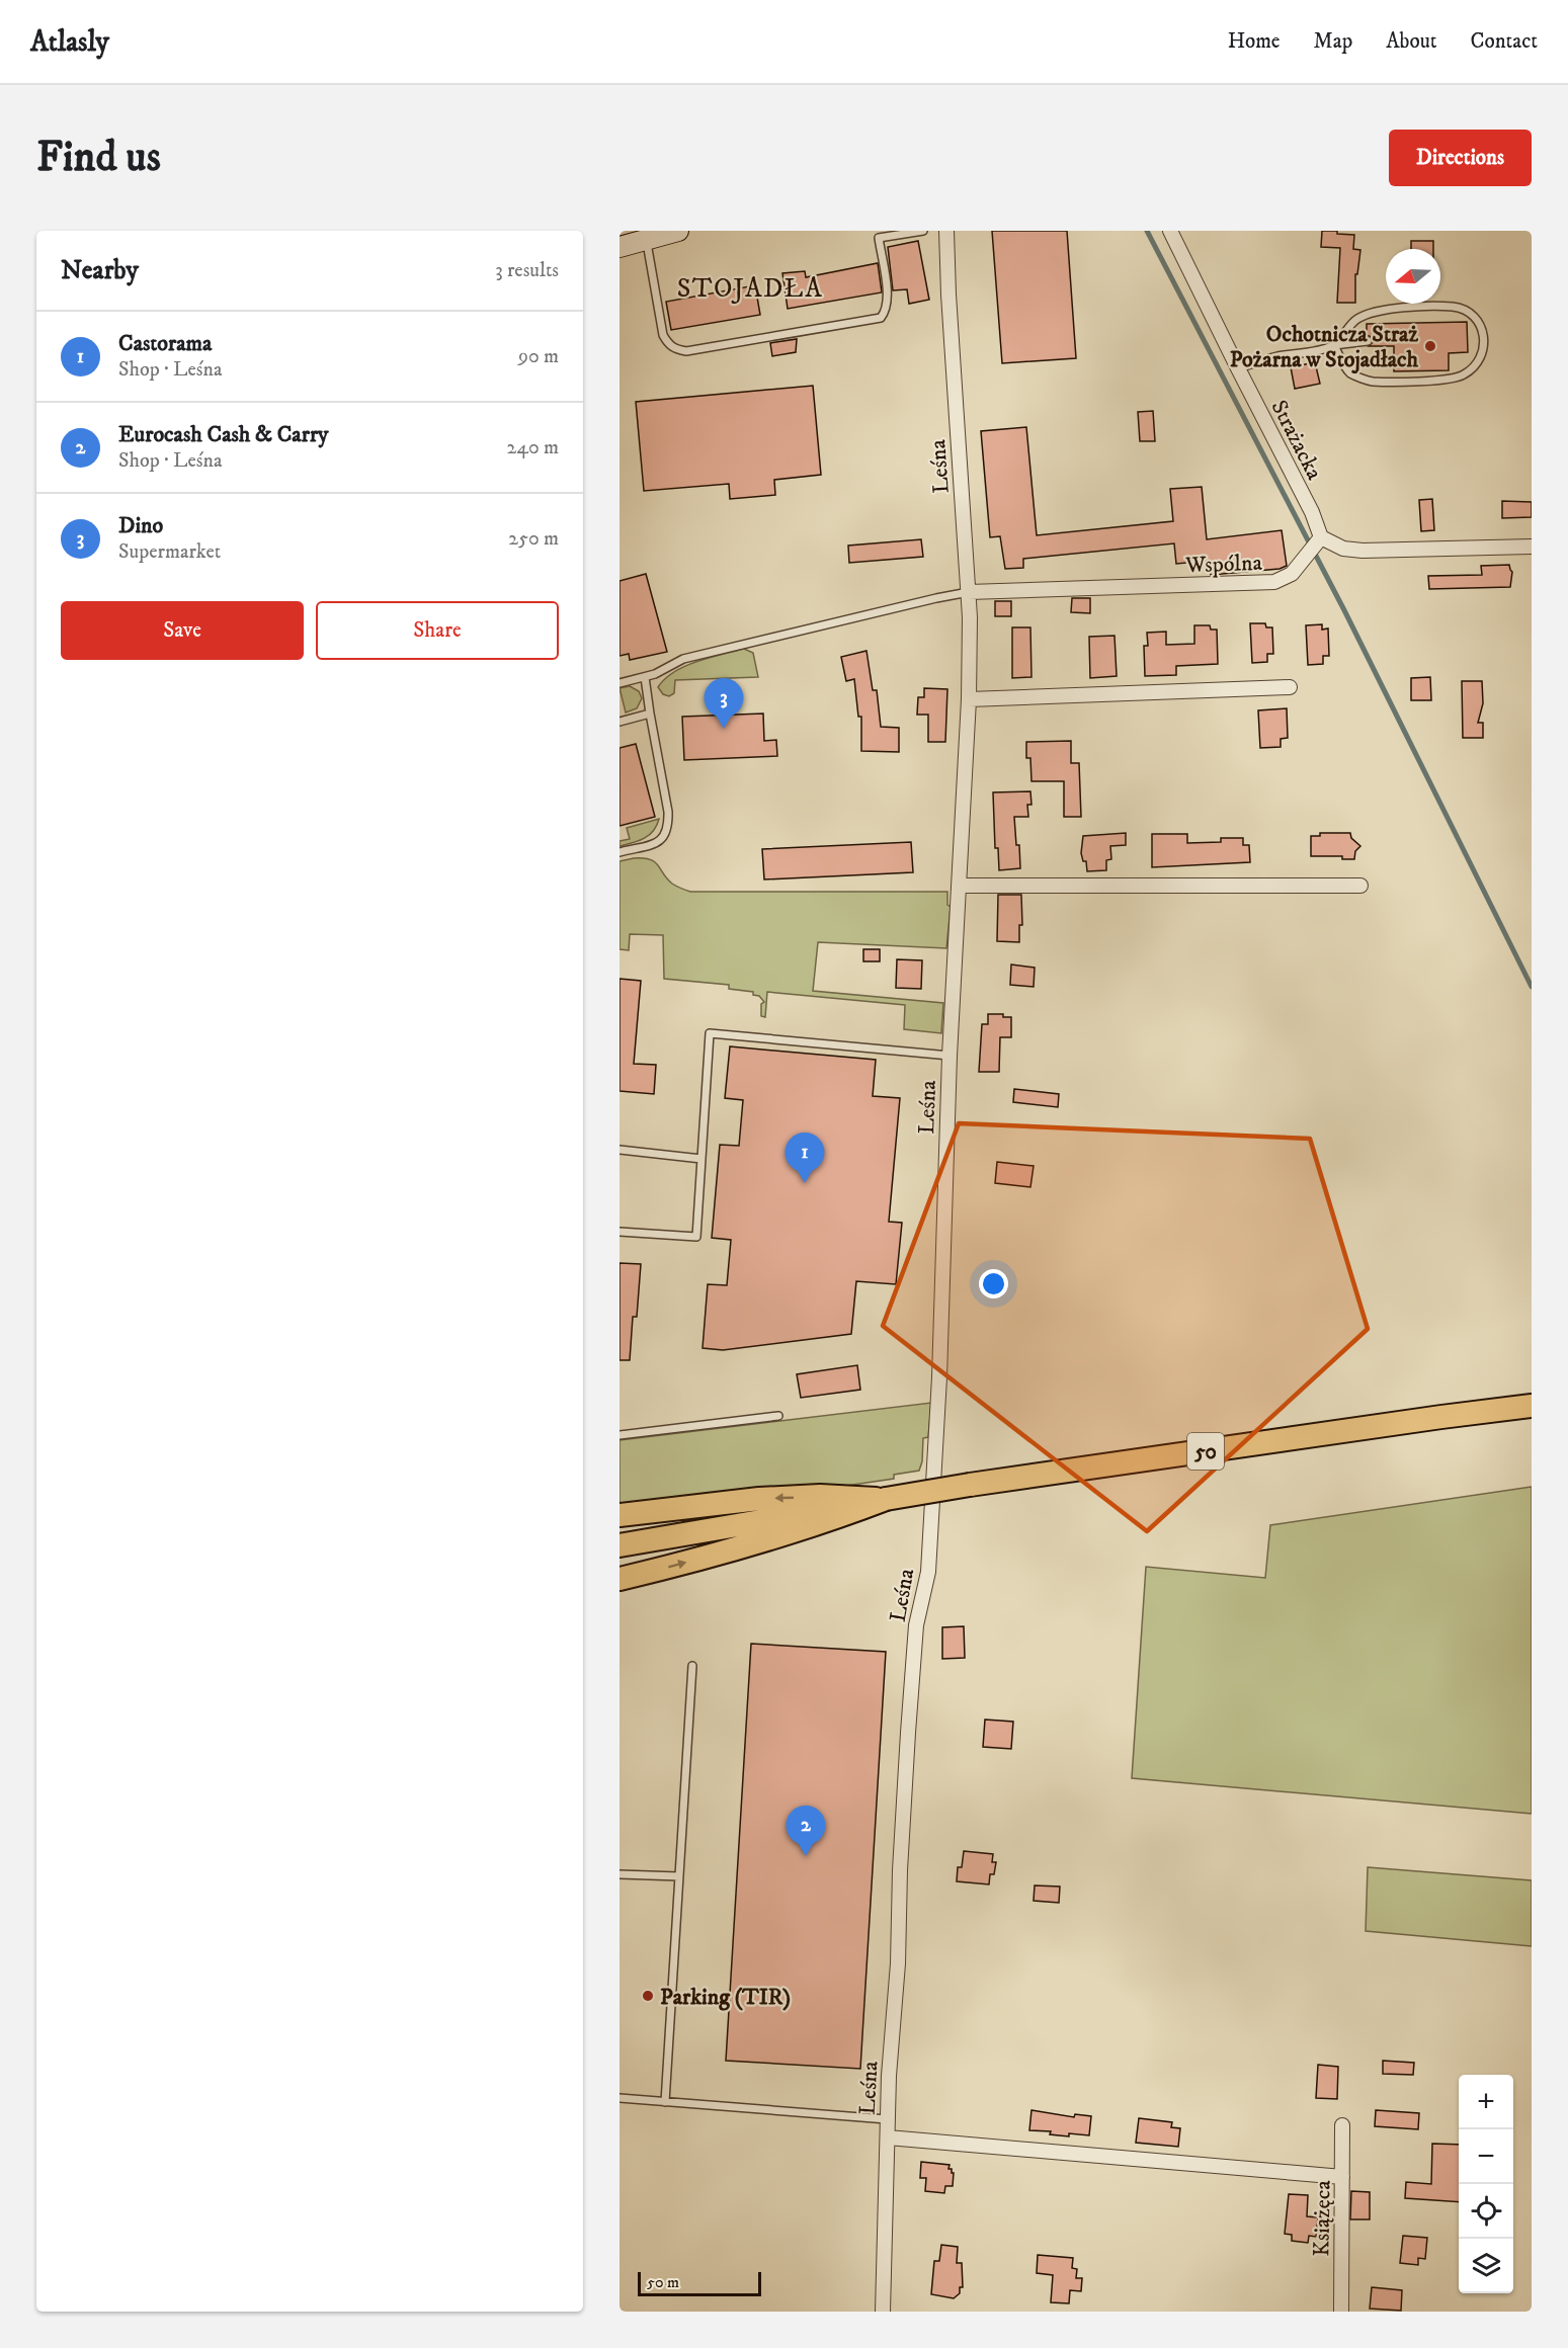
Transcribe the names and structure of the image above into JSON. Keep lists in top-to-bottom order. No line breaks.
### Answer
{"streets":{"main road":["50"],"street":["Strażacka","Leśna","Wspólna","Książęca"]},"crossings":[["Strażacka","Wspólna"],["Leśna","Wspólna"]],"districts":["STOJADŁA"],"places":["Ochotnicza Straż Pożarna w Stojadłach","Parking (TIR)"],"scale_bar":"50 m","north":"left","page":{"header":"Atlasly","nav":["Home","Map","About","Contact"],"buttons":["Directions",["Save","Share"]],"title":"Find us","heading":["Nearby","3 results"],"list":[{"mark":"1","name":"Castorama","note":"Shop · Leśna","value":"90 m"},{"mark":"2","name":"Eurocash Cash & Carry","note":"Shop · Leśna","value":"240 m"},{"mark":"3","name":"Dino","note":"Supermarket","value":"250 m"}],"pins":["3","1","2"],"map_buttons":["+","−"],"scale":"50 m"}}
